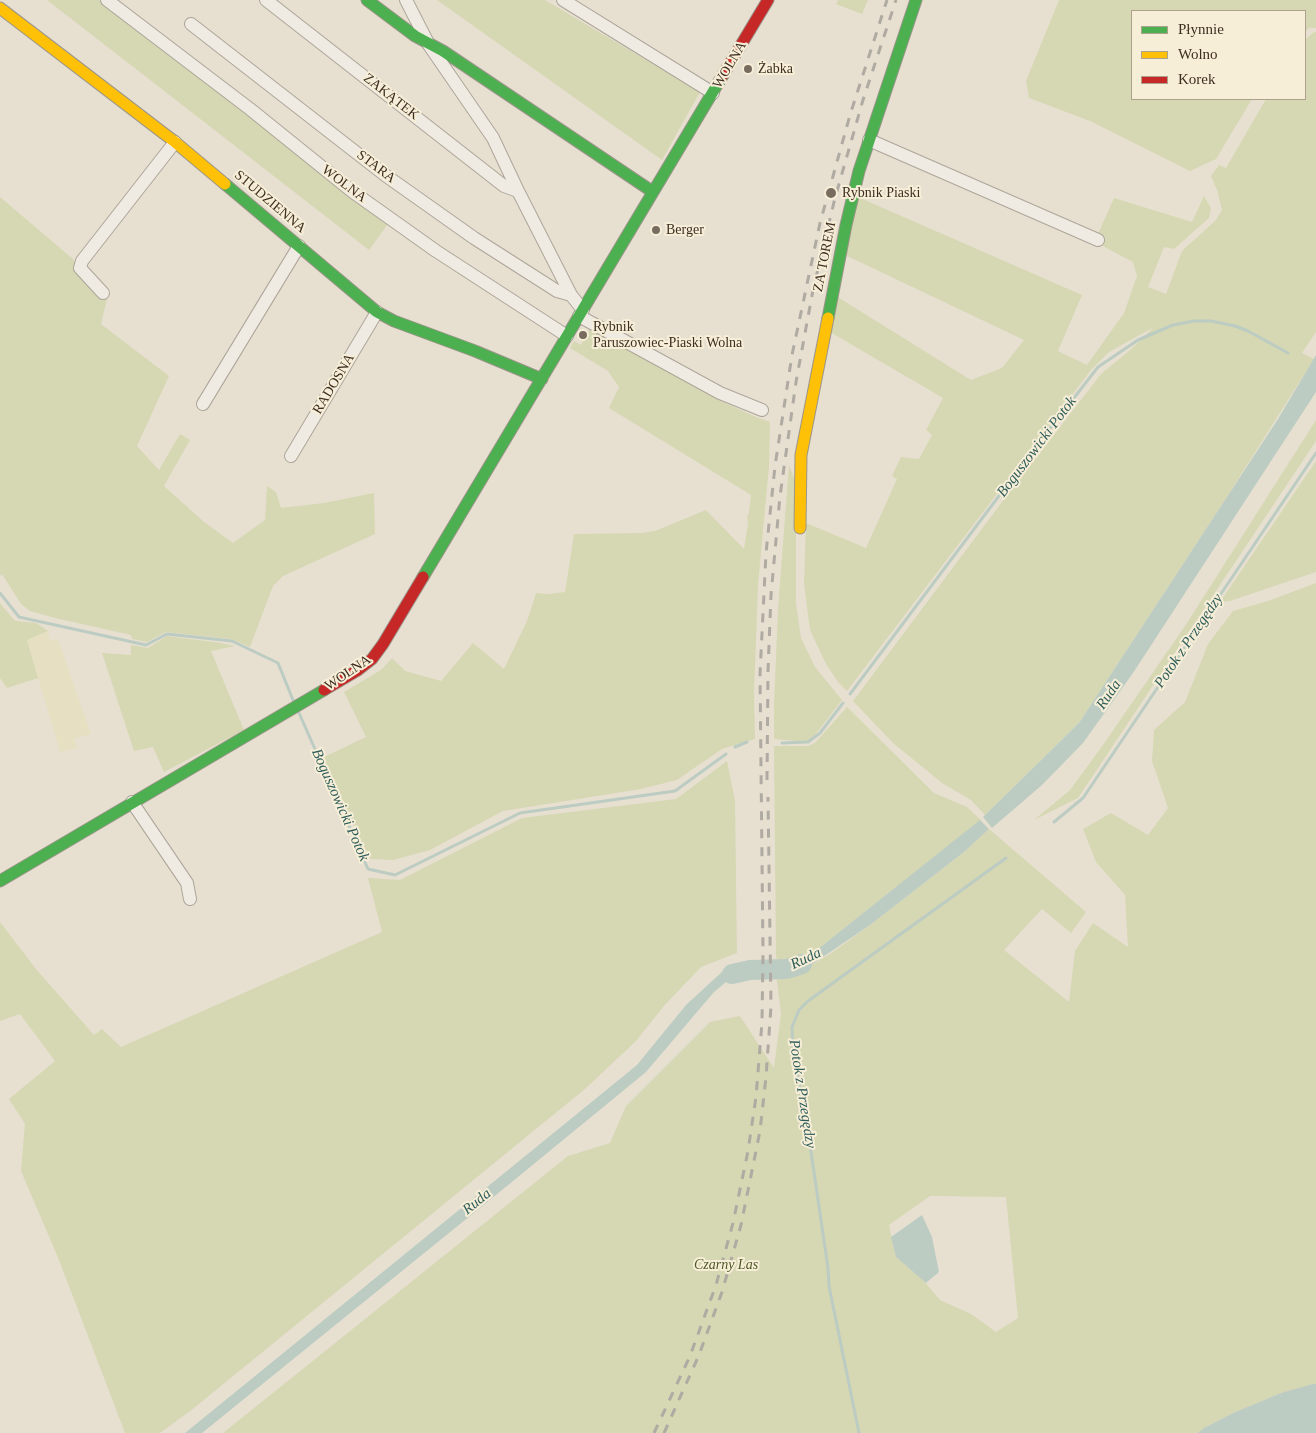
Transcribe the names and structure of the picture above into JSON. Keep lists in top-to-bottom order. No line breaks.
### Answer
{"streets":{"street":["WOLNA","ZAKĄTEK","STARA","STUDZIENNA","ZA TOREM","RADOSNA"]},"crossings":[["WOLNA","STARA"],["WOLNA","STUDZIENNA"],["ZAKĄTEK","STARA"],["STUDZIENNA","RADOSNA"]],"water":["Boguszowicki Potok","Potok z Przegędzy","Ruda"],"parks":["Czarny Las"],"places":["Żabka","Rybnik Piaski","Berger","Rybnik Paruszowiec-Piaski Wolna"],"legend":["Płynnie","Wolno","Korek"]}
